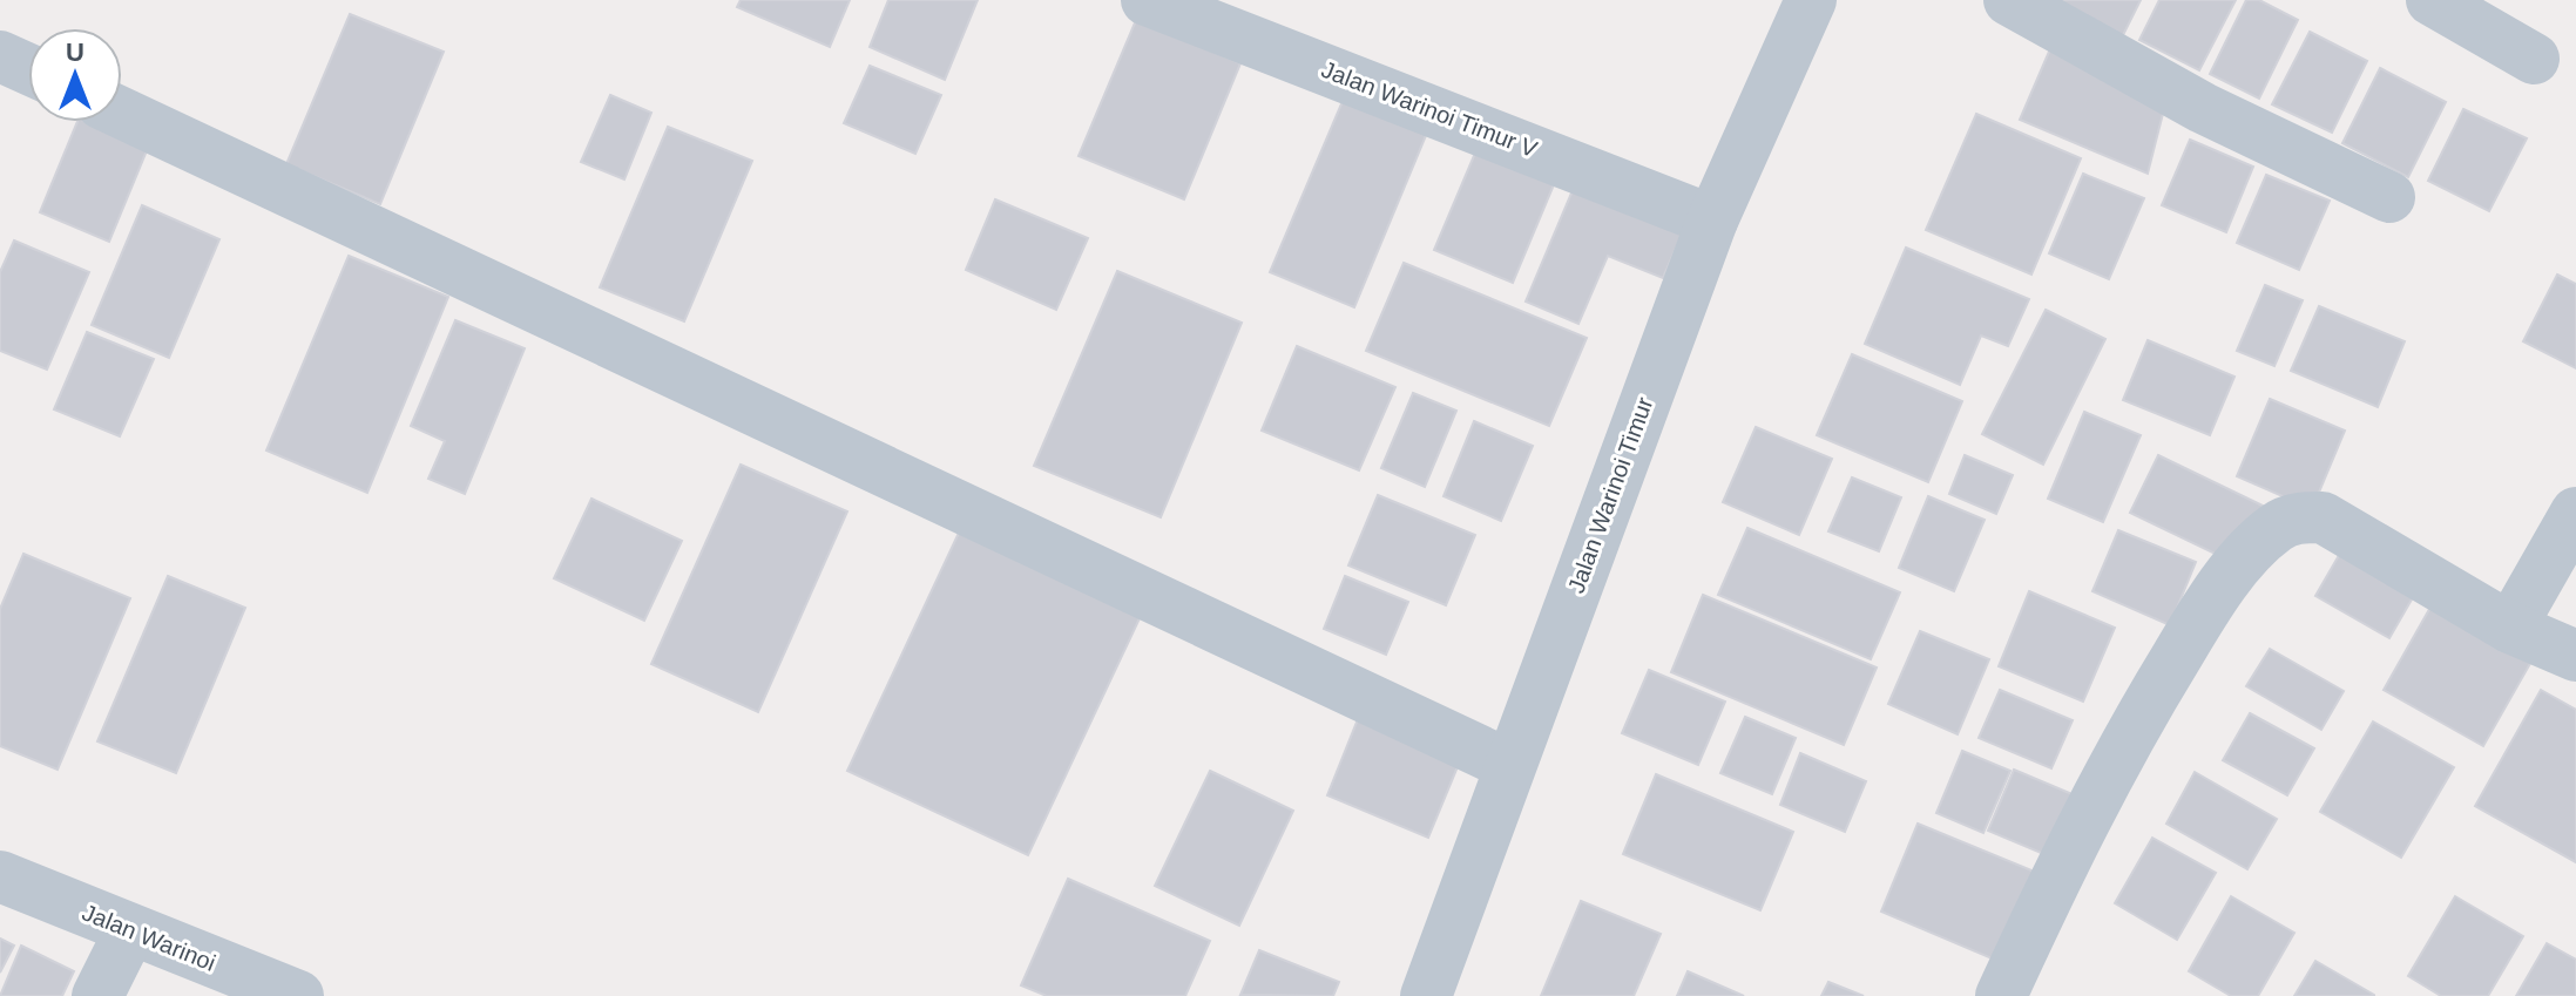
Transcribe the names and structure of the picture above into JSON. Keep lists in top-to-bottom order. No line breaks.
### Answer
{"streets":{"street":["Jalan Warinoi Timur V","Jalan Warinoi Timur","Jalan Warinoi"]},"crossings":[["Jalan Warinoi Timur V","Jalan Warinoi Timur"]],"north":"top"}
